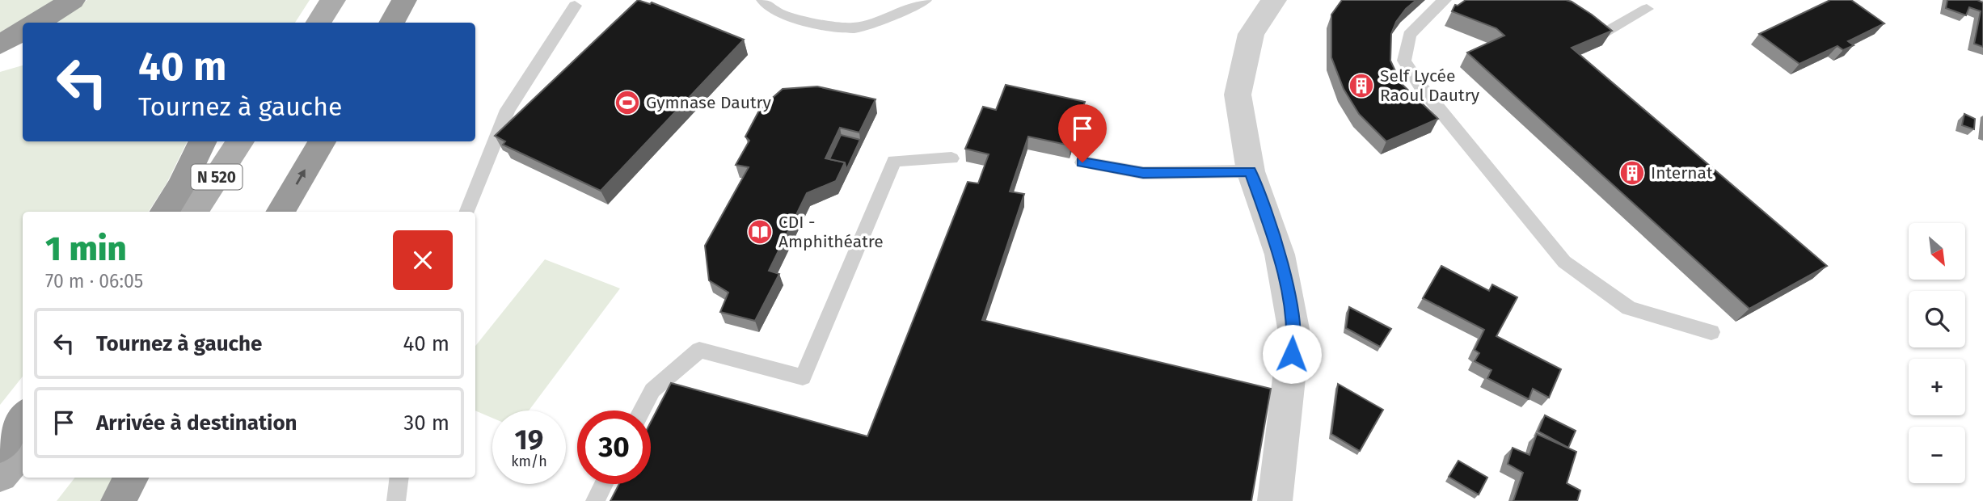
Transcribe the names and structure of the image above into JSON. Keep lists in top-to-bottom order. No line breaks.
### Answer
{"streets":{"main road":["N 520"]},"places":{"building":["Self Lycée Raoul Dautry","Internat"],"sports":["Gymnase Dautry"],"library":["CDI - Amphithéatre"]},"north":"bottom right","page":{"turn":["40 m","Tournez à gauche"],"heading":["1 min","70 m · 06:05"],"map_buttons":["+","−"],"list":[{"name":"Tournez à gauche","value":"40 m"},{"name":"Arrivée à destination","value":"30 m"}],"speed":"19 km/h","limit":"30"}}
